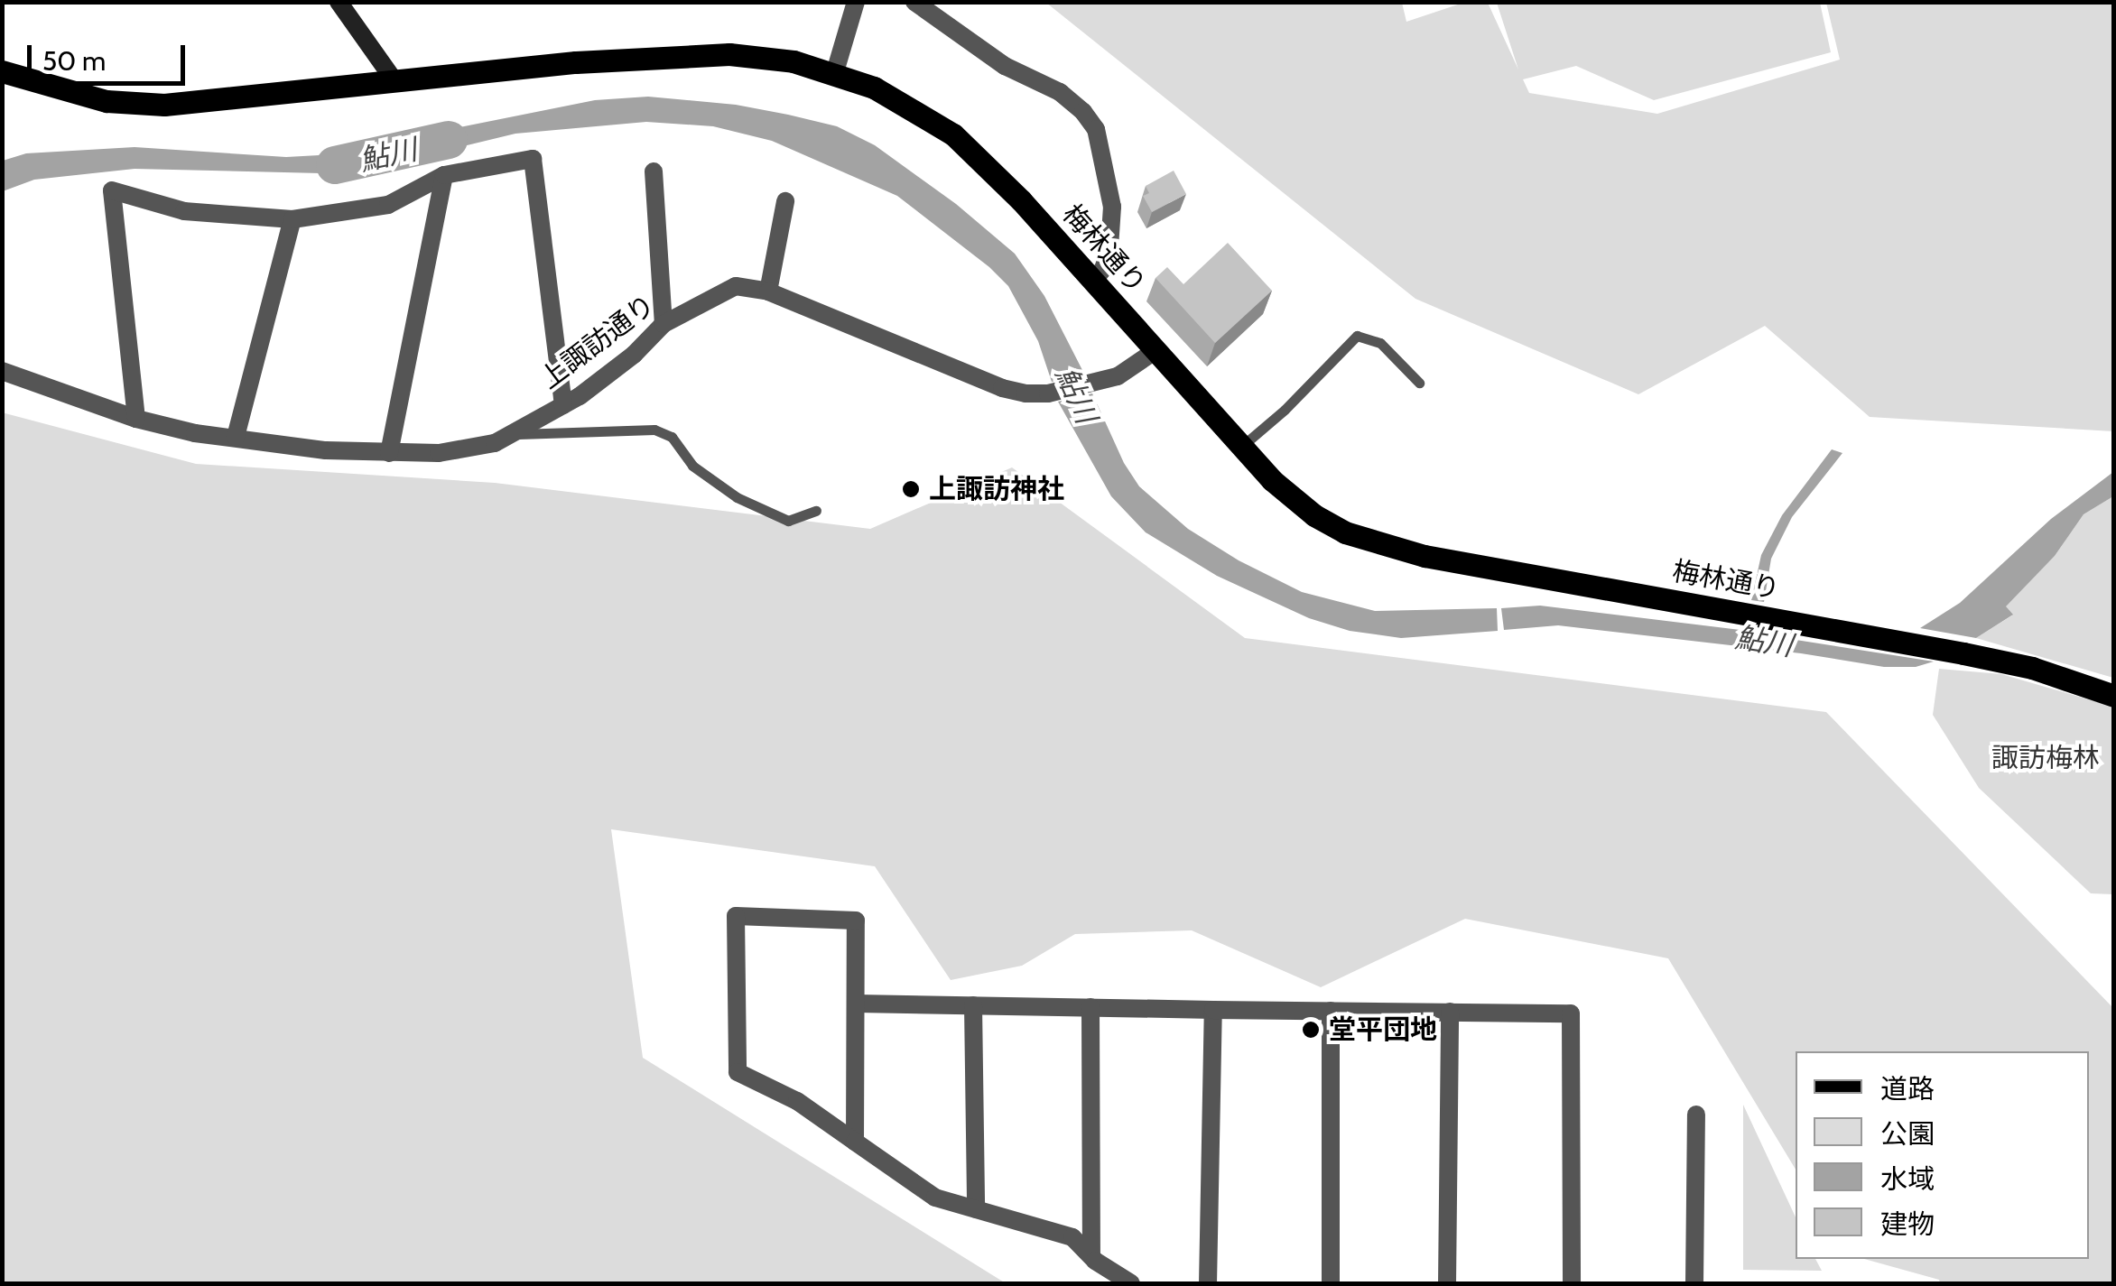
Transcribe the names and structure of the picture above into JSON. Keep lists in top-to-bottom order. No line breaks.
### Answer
{"streets":{"main road":["梅林通り"],"street":["上諏訪通り"]},"crossings":[["梅林通り","上諏訪通り"]],"water":["鮎川"],"parks":["諏訪梅林"],"places":["上諏訪神社","堂平団地"],"legend":["道路","公園","水域","建物"],"scale_bar":"50 m"}
